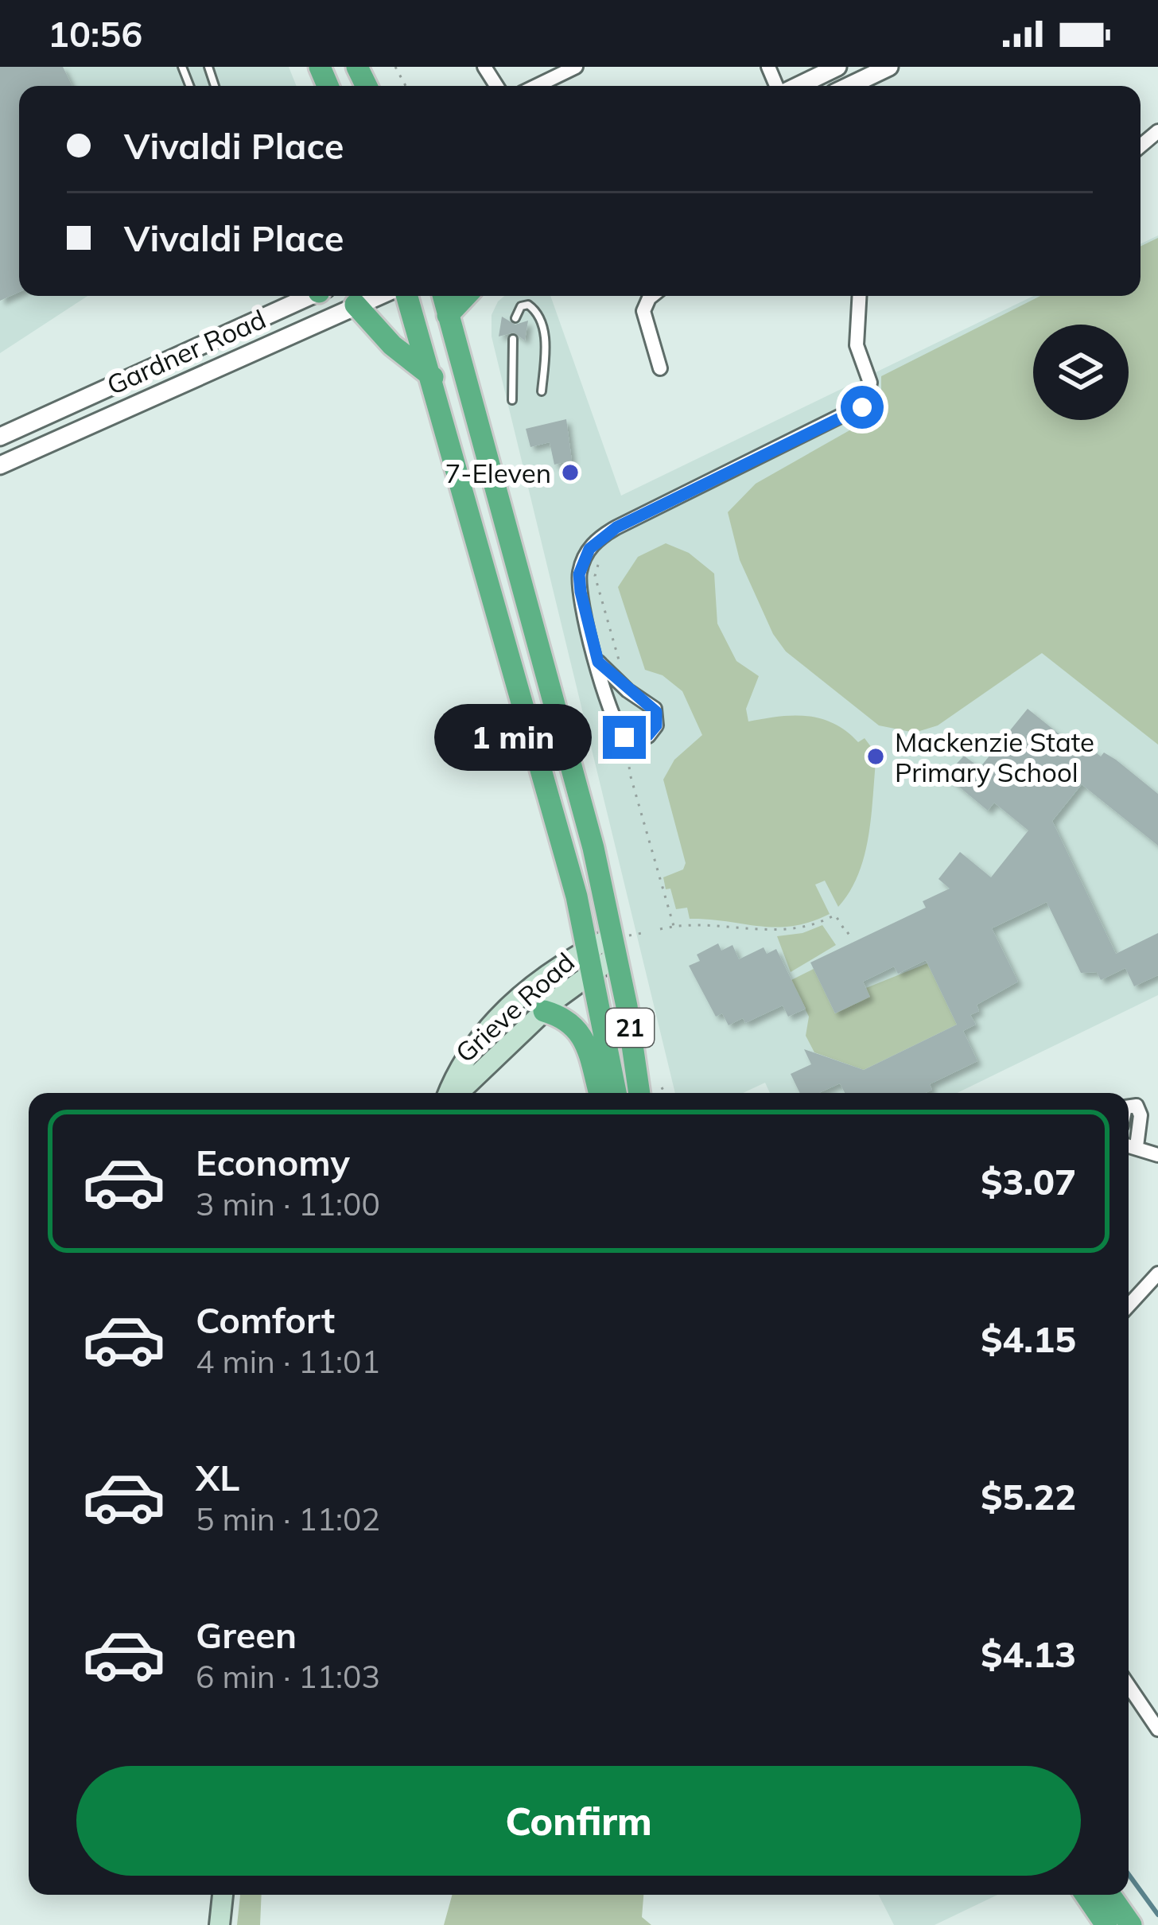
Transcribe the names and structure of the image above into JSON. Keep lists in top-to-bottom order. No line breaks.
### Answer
{"streets":{"highway":["21"],"main road":["Grieve Road"],"street":["Gardner Road"]},"crossings":[["Grieve Road","21"]],"places":["7-Eleven","Mackenzie State Primary School"],"page":{"status":"10:56","banner":["Vivaldi Place","Vivaldi Place"],"bubble":"1 min","list":[{"name":"Economy","note":"3 min · 11:00","value":"$3.07"},{"name":"Comfort","note":"4 min · 11:01","value":"$4.15"},{"name":"XL","note":"5 min · 11:02","value":"$5.22"},{"name":"Green","note":"6 min · 11:03","value":"$4.13"}],"buttons":"Confirm"}}
